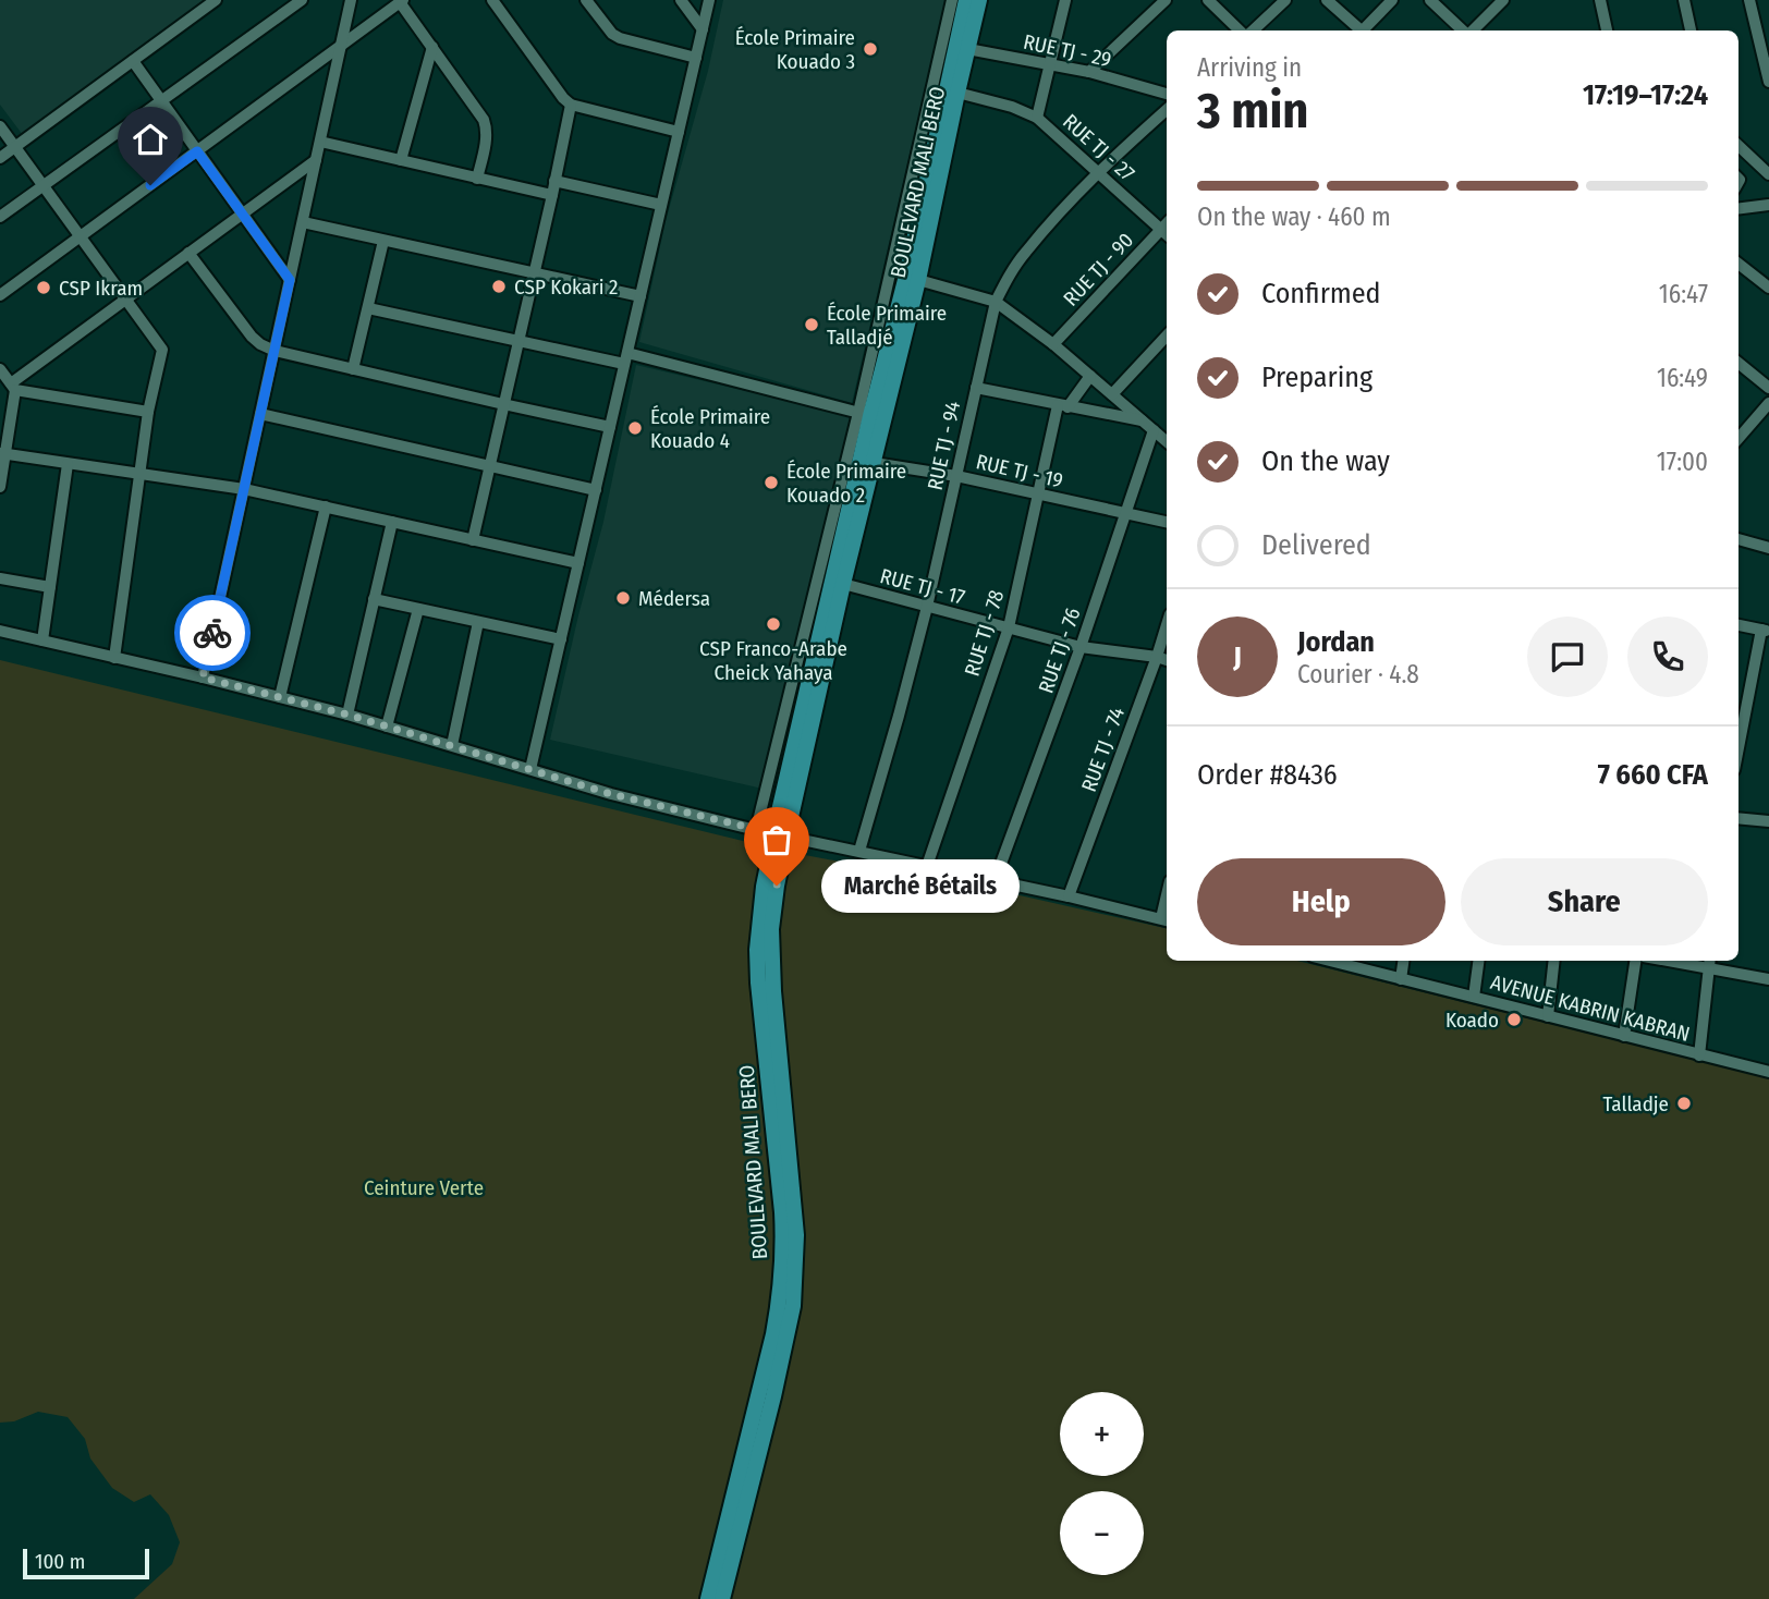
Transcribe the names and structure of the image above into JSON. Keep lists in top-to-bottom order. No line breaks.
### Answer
{"streets":{"main road":["BOULEVARD MALI BERO"],"street":["RUE TJ - 29","RUE TJ - 27","RUE TJ - 90","RUE TJ - 94","RUE TJ - 19","RUE TJ - 17","RUE TJ - 78","RUE TJ - 76","RUE TJ - 74","AVENUE KABRIN KABRAN"]},"crossings":[["RUE TJ - 29","RUE TJ - 27"],["RUE TJ - 29","BOULEVARD MALI BERO"],["RUE TJ - 27","BOULEVARD MALI BERO"],["RUE TJ - 27","RUE TJ - 94"],["BOULEVARD MALI BERO","RUE TJ - 19"],["BOULEVARD MALI BERO","RUE TJ - 17"],["RUE TJ - 94","RUE TJ - 19"],["RUE TJ - 94","RUE TJ - 17"],["RUE TJ - 19","RUE TJ - 78"],["RUE TJ - 19","RUE TJ - 76"],["RUE TJ - 17","RUE TJ - 78"],["RUE TJ - 17","RUE TJ - 76"],["RUE TJ - 17","RUE TJ - 74"]],"parks":["Ceinture Verte"],"places":["École Primaire Kouado 3","CSP Kokari 2","CSP Ikram","École Primaire Talladjé","École Primaire Kouado 4","École Primaire Kouado 2","Médersa","CSP Franco-Arabe Cheick Yahaya","Marché Bétails","Koado","Talladje"],"scale_bar":"100 m","page":{"heading":["3 min","Arriving in","17:19–17:24"],"panel":["Jordan","Courier · 4.8","Order #8436","7 660 CFA"],"bar":"On the way · 460 m","list":[["Confirmed","16:47"],["Preparing","16:49"],["On the way","17:00"],"Delivered"],"round":"J","buttons":["Help","Share"],"bubble":"Marché Bétails","map_buttons":["+","−"],"scale":"100 m"}}
